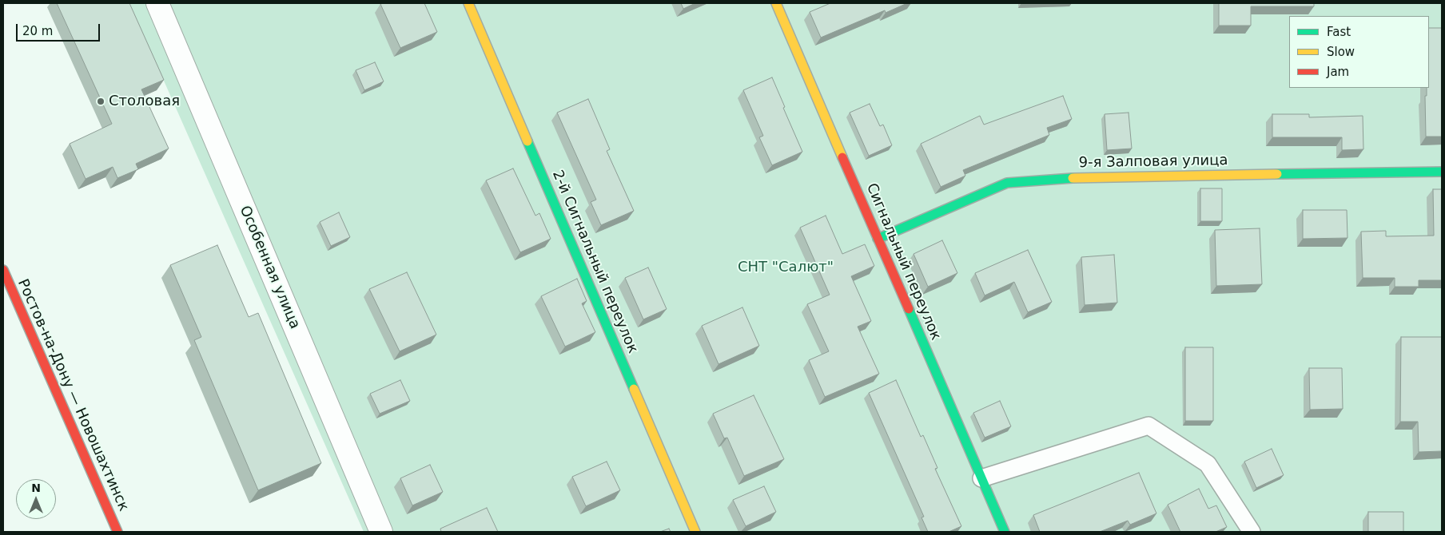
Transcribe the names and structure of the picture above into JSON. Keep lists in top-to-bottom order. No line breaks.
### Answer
{"streets":{"street":["9-я Залповая улица","2-й Сигнальный переулок","Сигнальный переулок","Особенная улица","Ростов-на-Дону — Новошахтинск"]},"crossings":[["9-я Залповая улица","Сигнальный переулок"]],"parks":["СНТ \"Салют\""],"places":["Столовая"],"legend":["Fast","Slow","Jam"],"scale_bar":"20 m","north":"top"}
